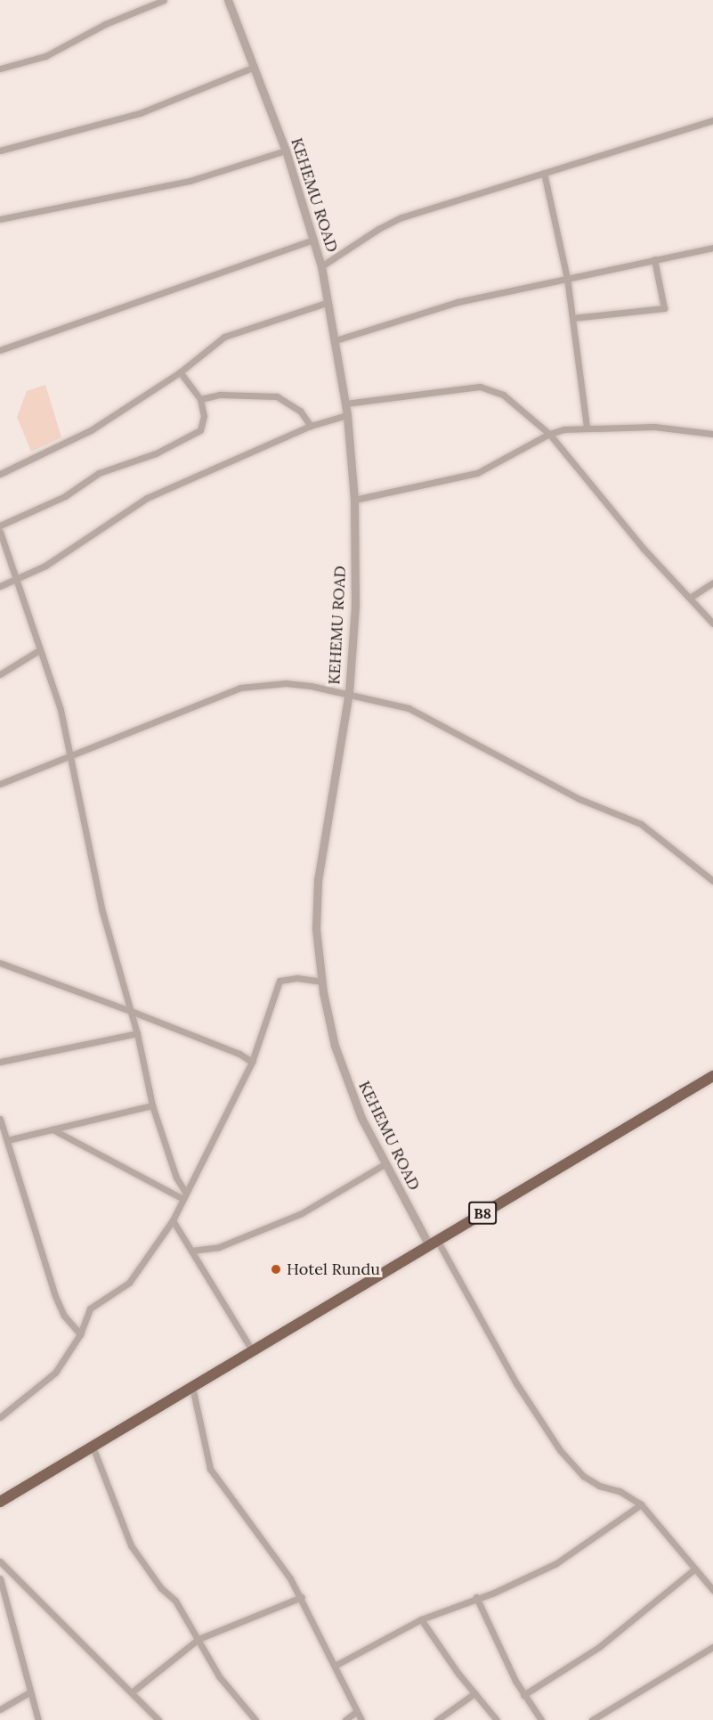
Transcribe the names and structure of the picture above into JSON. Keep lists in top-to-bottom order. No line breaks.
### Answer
{"streets":{"highway":["B8"],"street":["KEHEMU ROAD"]},"crossings":[["KEHEMU ROAD","B8"]],"places":["Hotel Rundu"]}
